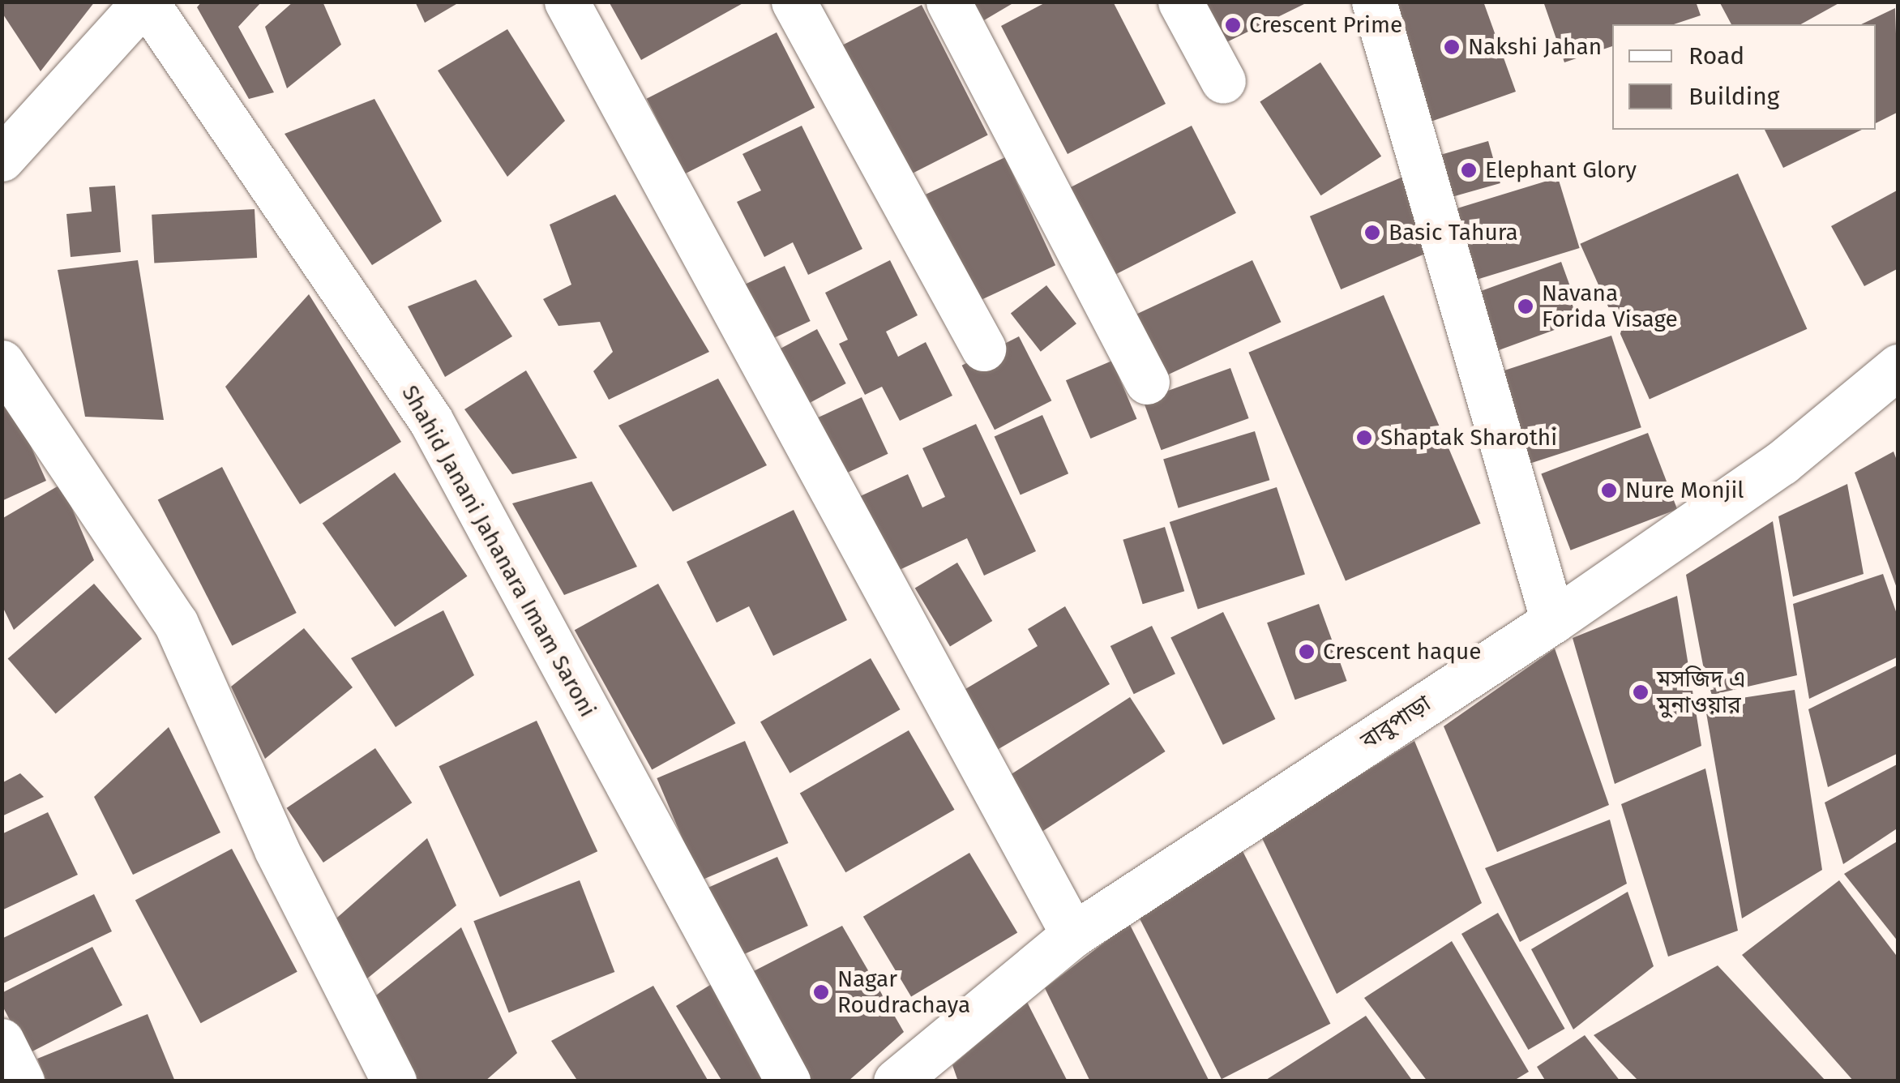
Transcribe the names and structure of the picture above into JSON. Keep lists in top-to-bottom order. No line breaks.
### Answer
{"streets":{"street":["Shahid Janani Jahanara Imam Saroni","বাবুপাড়া"]},"places":["Crescent Prime","Nakshi Jahan","Elephant Glory","Basic Tahura","Navana Forida Visage","Shaptak Sharothi","Nure Monjil","Crescent haque","মসজিদ এ মুনাওয়ার","Nagar Roudrachaya"],"legend":["Road","Building"]}
